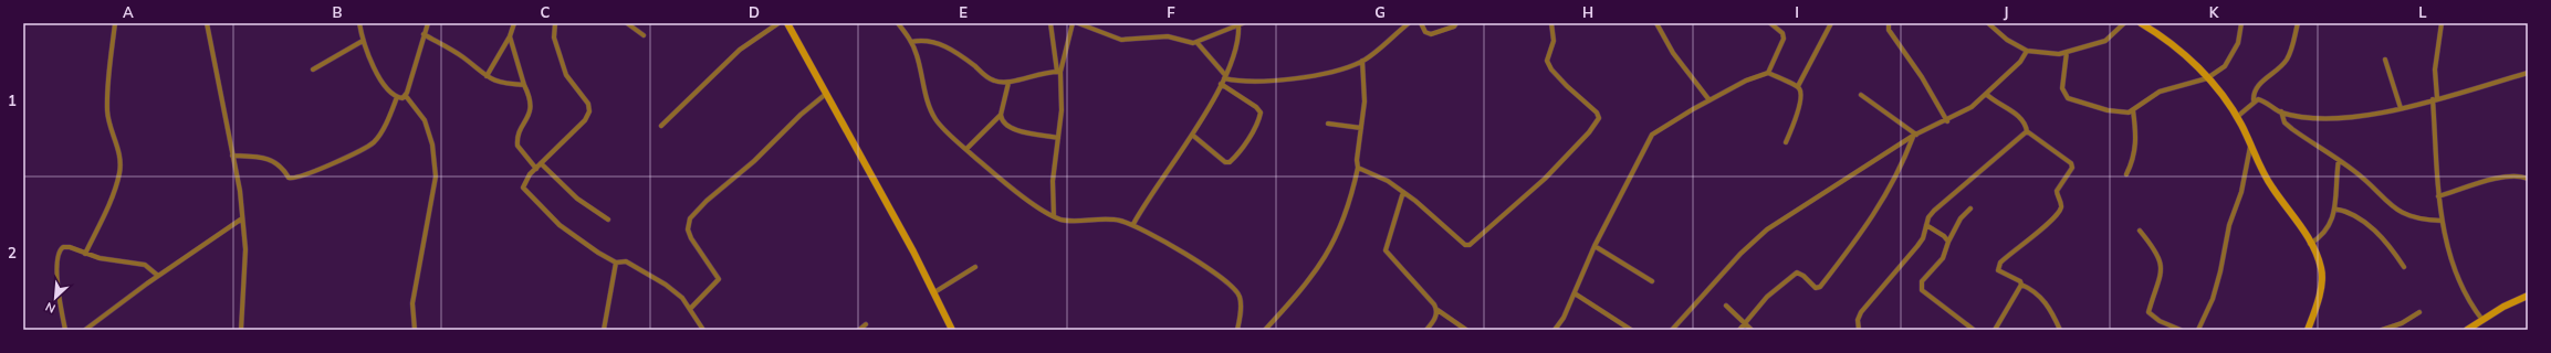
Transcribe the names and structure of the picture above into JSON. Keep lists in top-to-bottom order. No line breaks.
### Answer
{"north":"bottom left","grid":{"columns":["A","B","C","D","E","F","G","H","I","J","K","L"],"rows":["1","2"]}}
